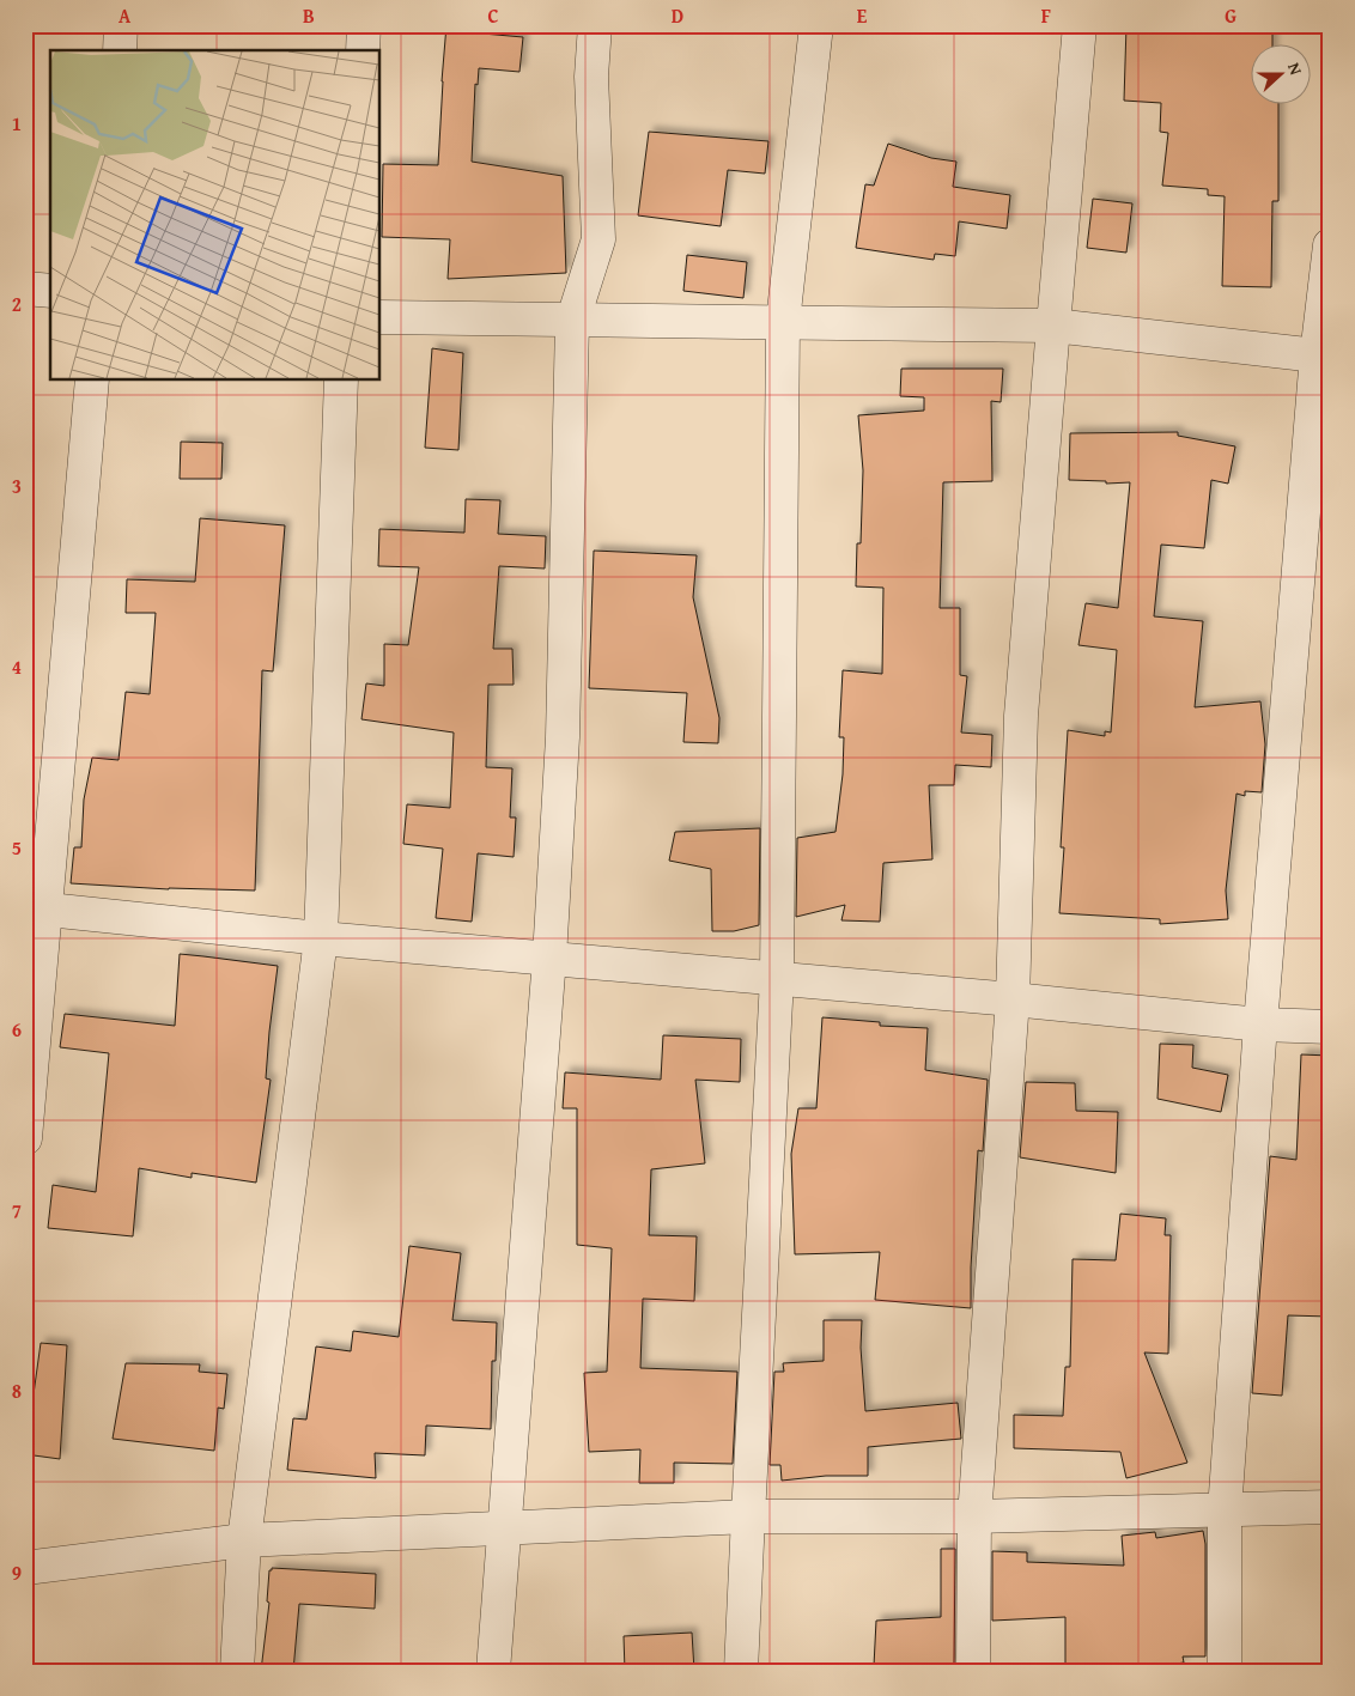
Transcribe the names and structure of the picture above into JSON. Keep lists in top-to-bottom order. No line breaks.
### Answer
{"north":"right","grid":{"columns":["A","B","C","D","E","F","G"],"rows":["1","2","3","4","5","6","7","8","9"]}}
